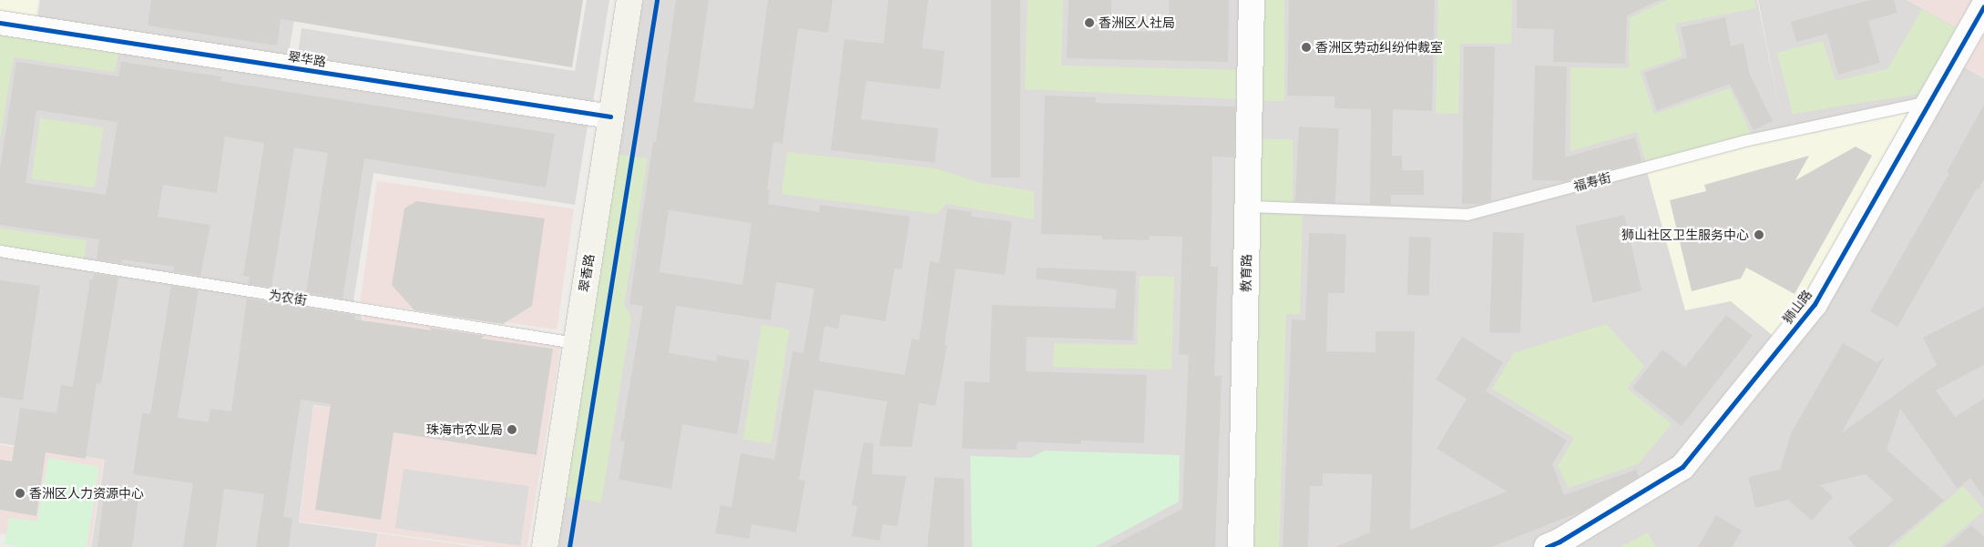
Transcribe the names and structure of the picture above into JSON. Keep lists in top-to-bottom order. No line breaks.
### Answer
{"streets":{"main road":["翠香路"],"street":["翠华路","教育路","狮山路"],"lane":["福寿街","为农街"]},"crossings":[["翠华路","翠香路"],["福寿街","教育路"],["福寿街","狮山路"],["翠香路","为农街"]],"places":["香洲区人社局","香洲区劳动纠纷仲裁室","狮山社区卫生服务中心","珠海市农业局","香洲区人力资源中心"]}
